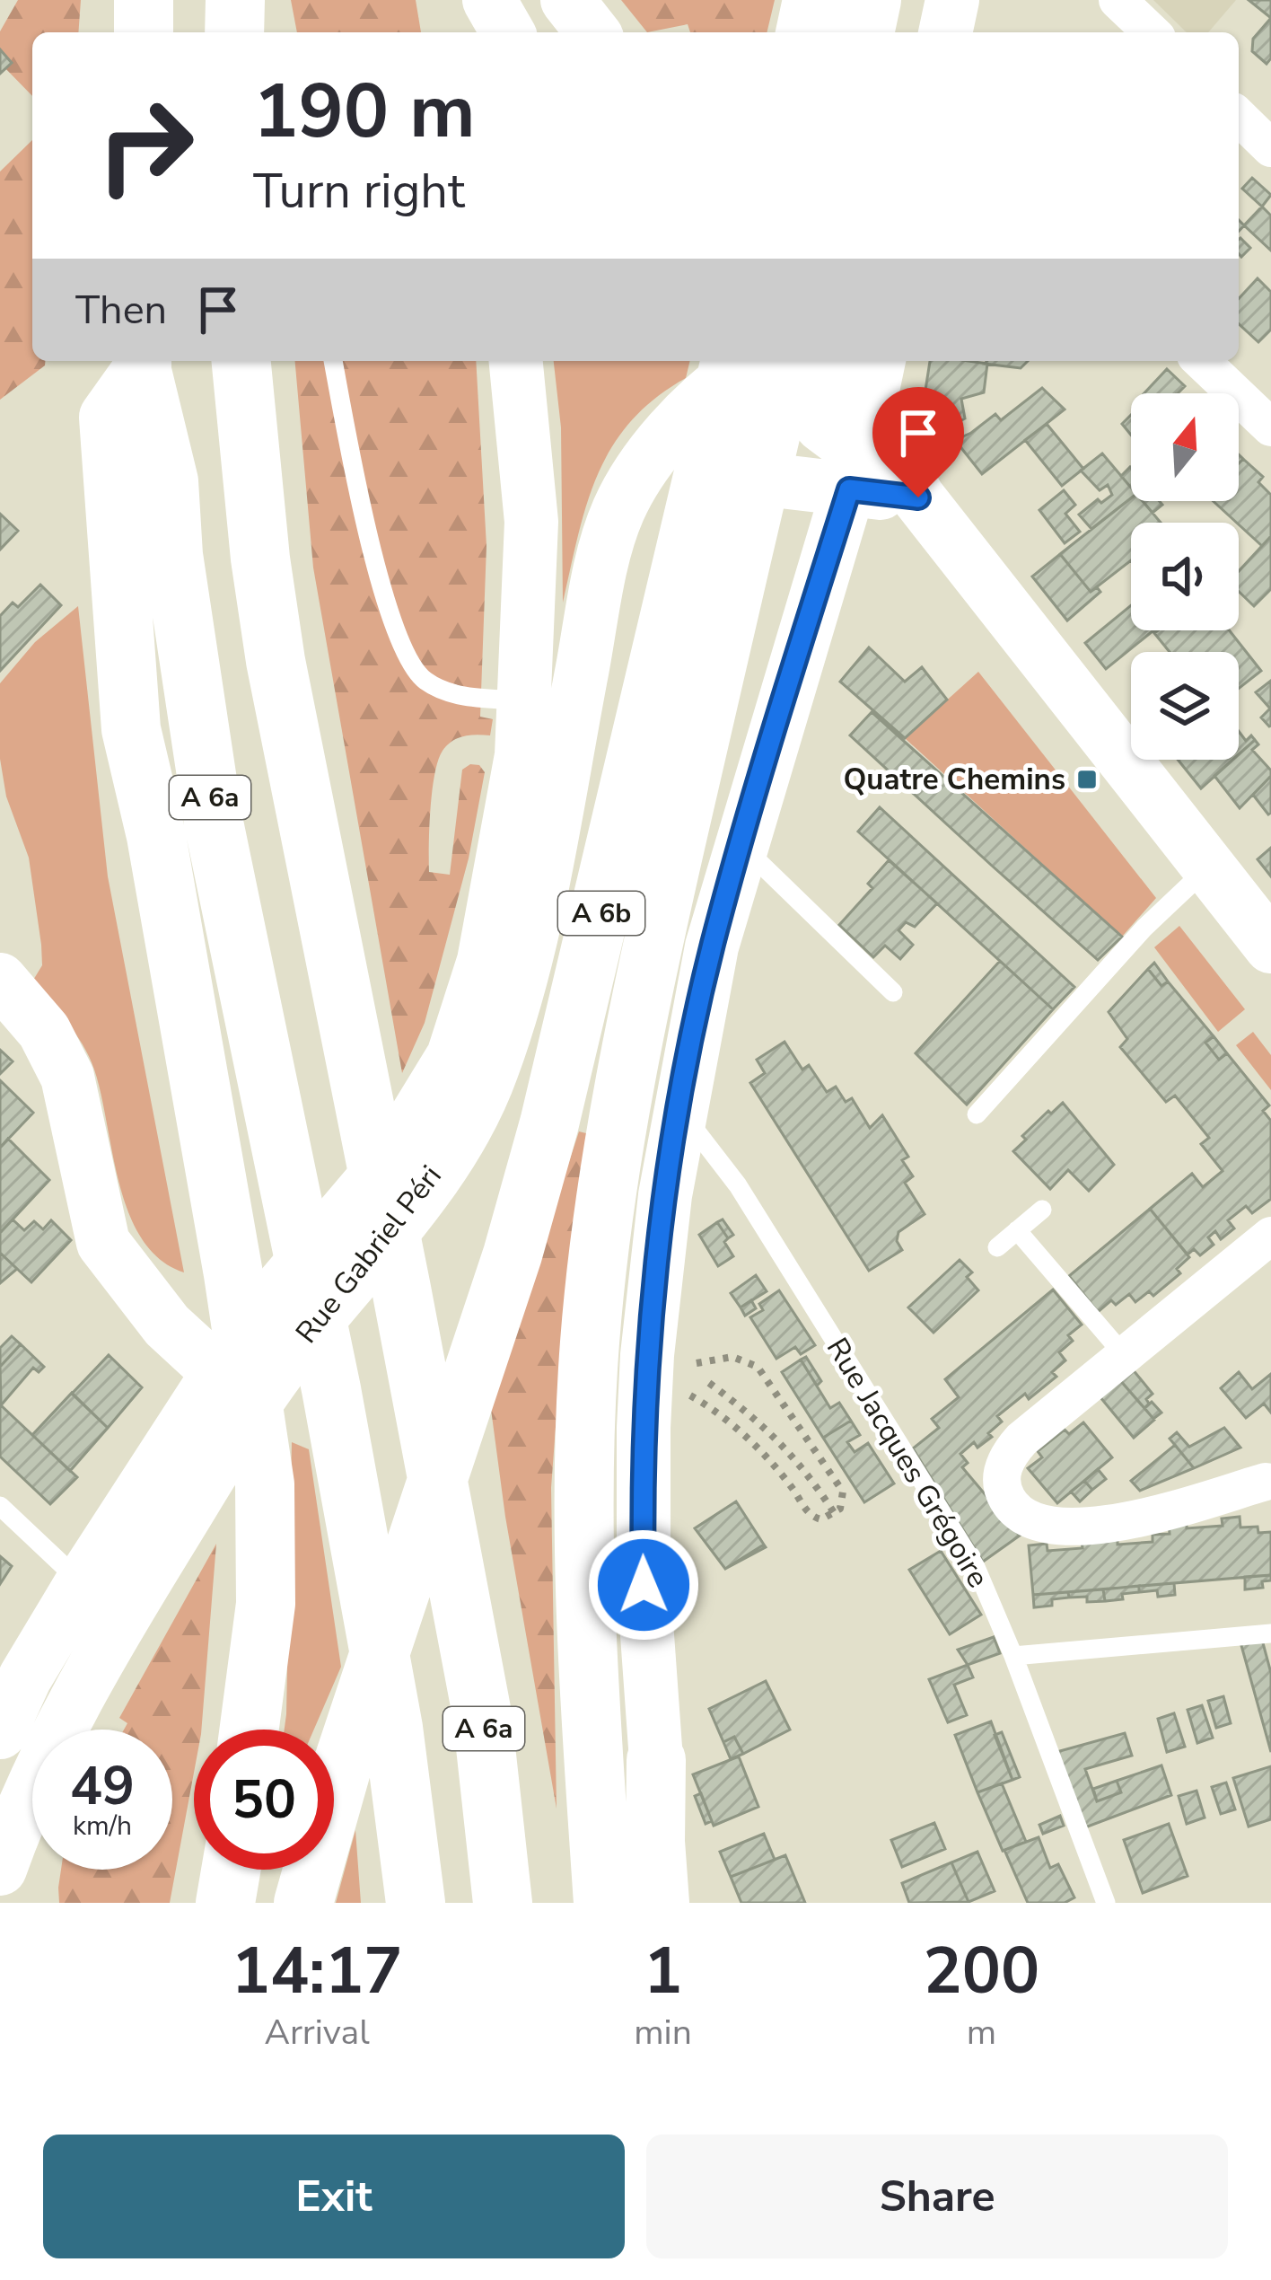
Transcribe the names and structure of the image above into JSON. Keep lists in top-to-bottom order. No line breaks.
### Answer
{"streets":{"highway":["A 6a","A 6b"],"main road":["Rue Gabriel Péri"],"lane":["Rue Jacques Grégoire"]},"places":{"transit":["Quatre Chemins"]},"north":"top","page":{"turn":["190 m","Turn right"],"then":"Then","speed":"49 km/h","limit":"50","eta":["14:17","Arrival","1","min","200","m"],"buttons":["Exit","Share"]}}
